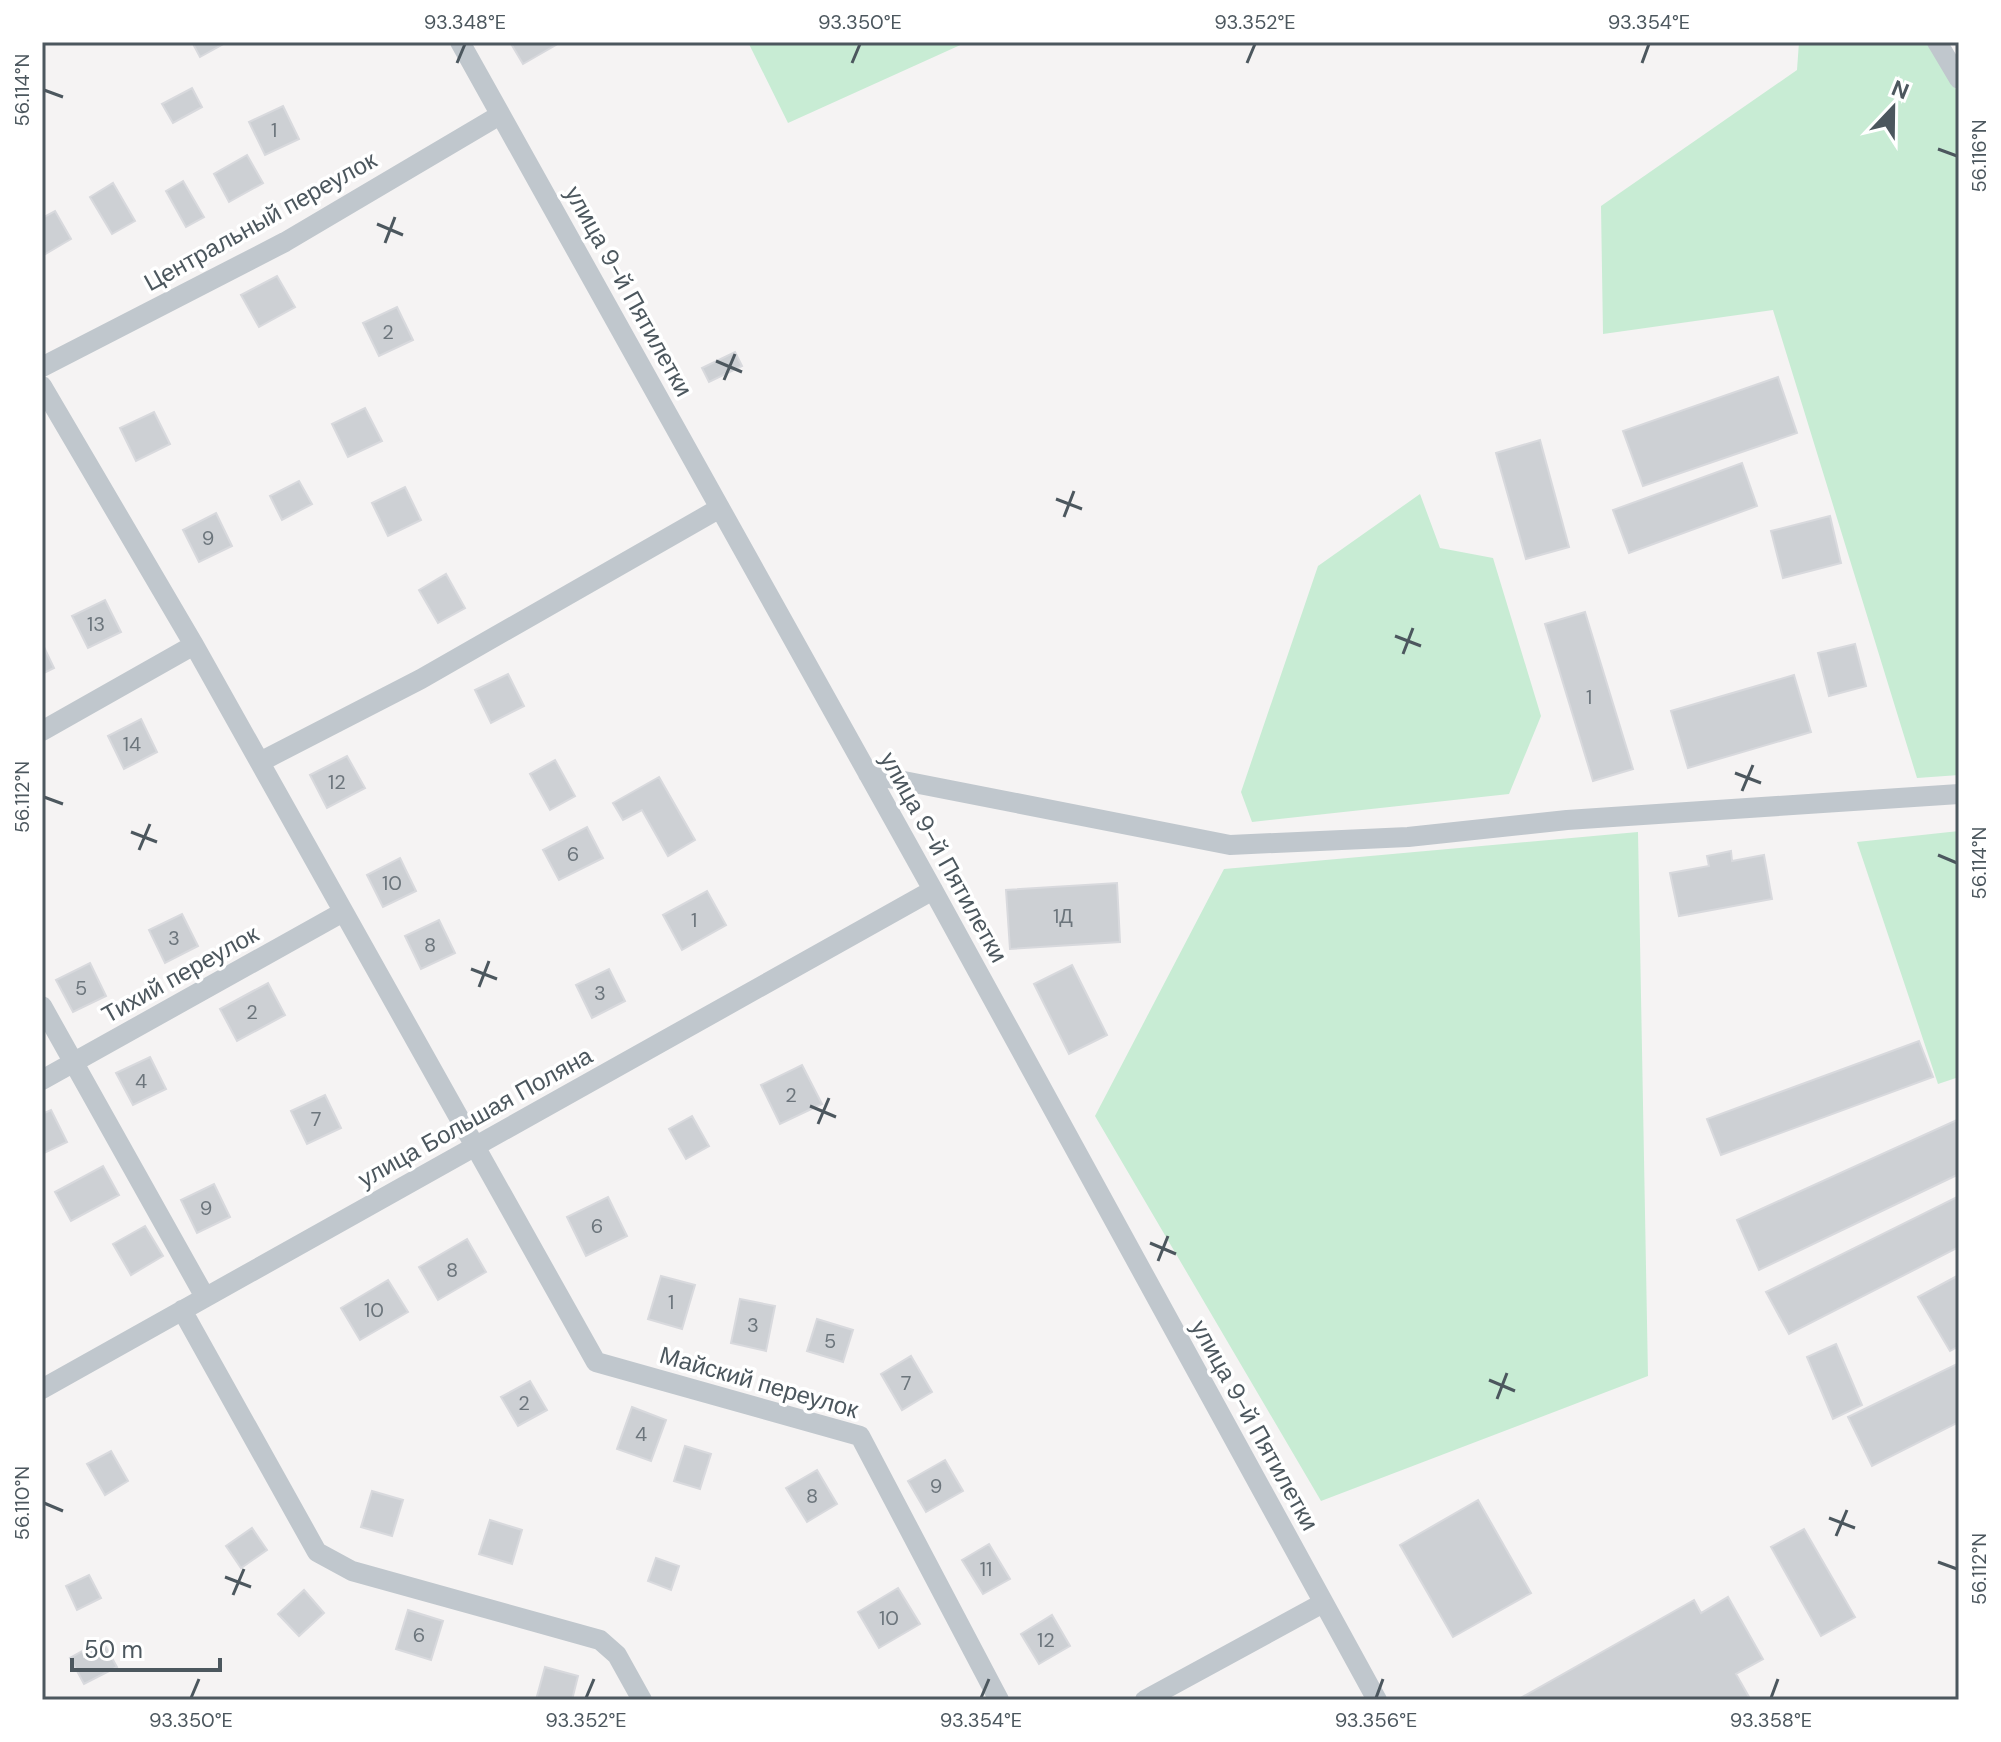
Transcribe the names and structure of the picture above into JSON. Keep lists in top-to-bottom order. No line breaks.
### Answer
{"streets":{"street":["Центральный переулок","улица 9-й Пятилетки","Тихий переулок","улица Большая Поляна","Майский переулок"]},"crossings":[["Центральный переулок","улица 9-й Пятилетки"],["улица 9-й Пятилетки","улица Большая Поляна"],["Тихий переулок","Майский переулок"],["улица Большая Поляна","Майский переулок"]],"house_numbers":["1","2","9","13","1","14","12","6","10","1Д","1","3","8","5","3","2","4","2","7","9","6","8","1","10","3","5","7","2","4","9","8","11","10","6","12"],"scale_bar":"50 m","north":"top","coordinates":["93.348°E","93.350°E","93.352°E","93.354°E","56.114°N","56.116°N","56.112°N","56.110°N","93.356°E","93.358°E"]}
